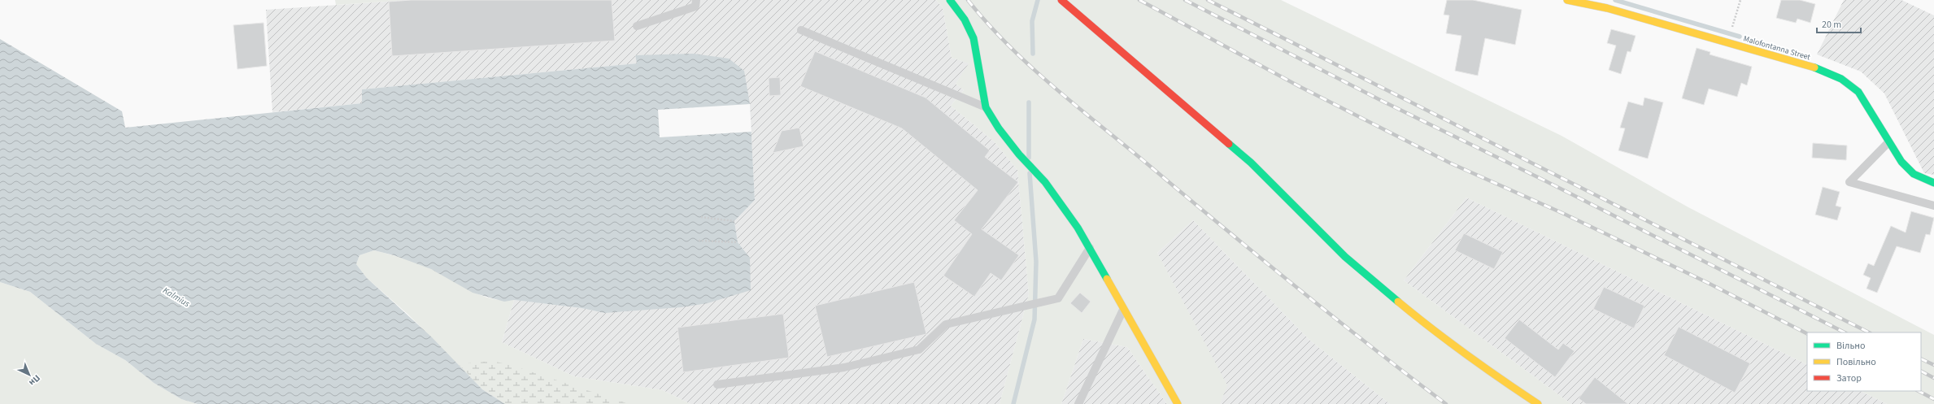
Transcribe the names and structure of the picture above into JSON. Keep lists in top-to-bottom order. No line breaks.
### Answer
{"streets":{"street":["Malofontanna Street"]},"water":["Kalmius"],"legend":["Вільно","Повільно","Затор"],"scale_bar":"20 m","north":"bottom right"}
